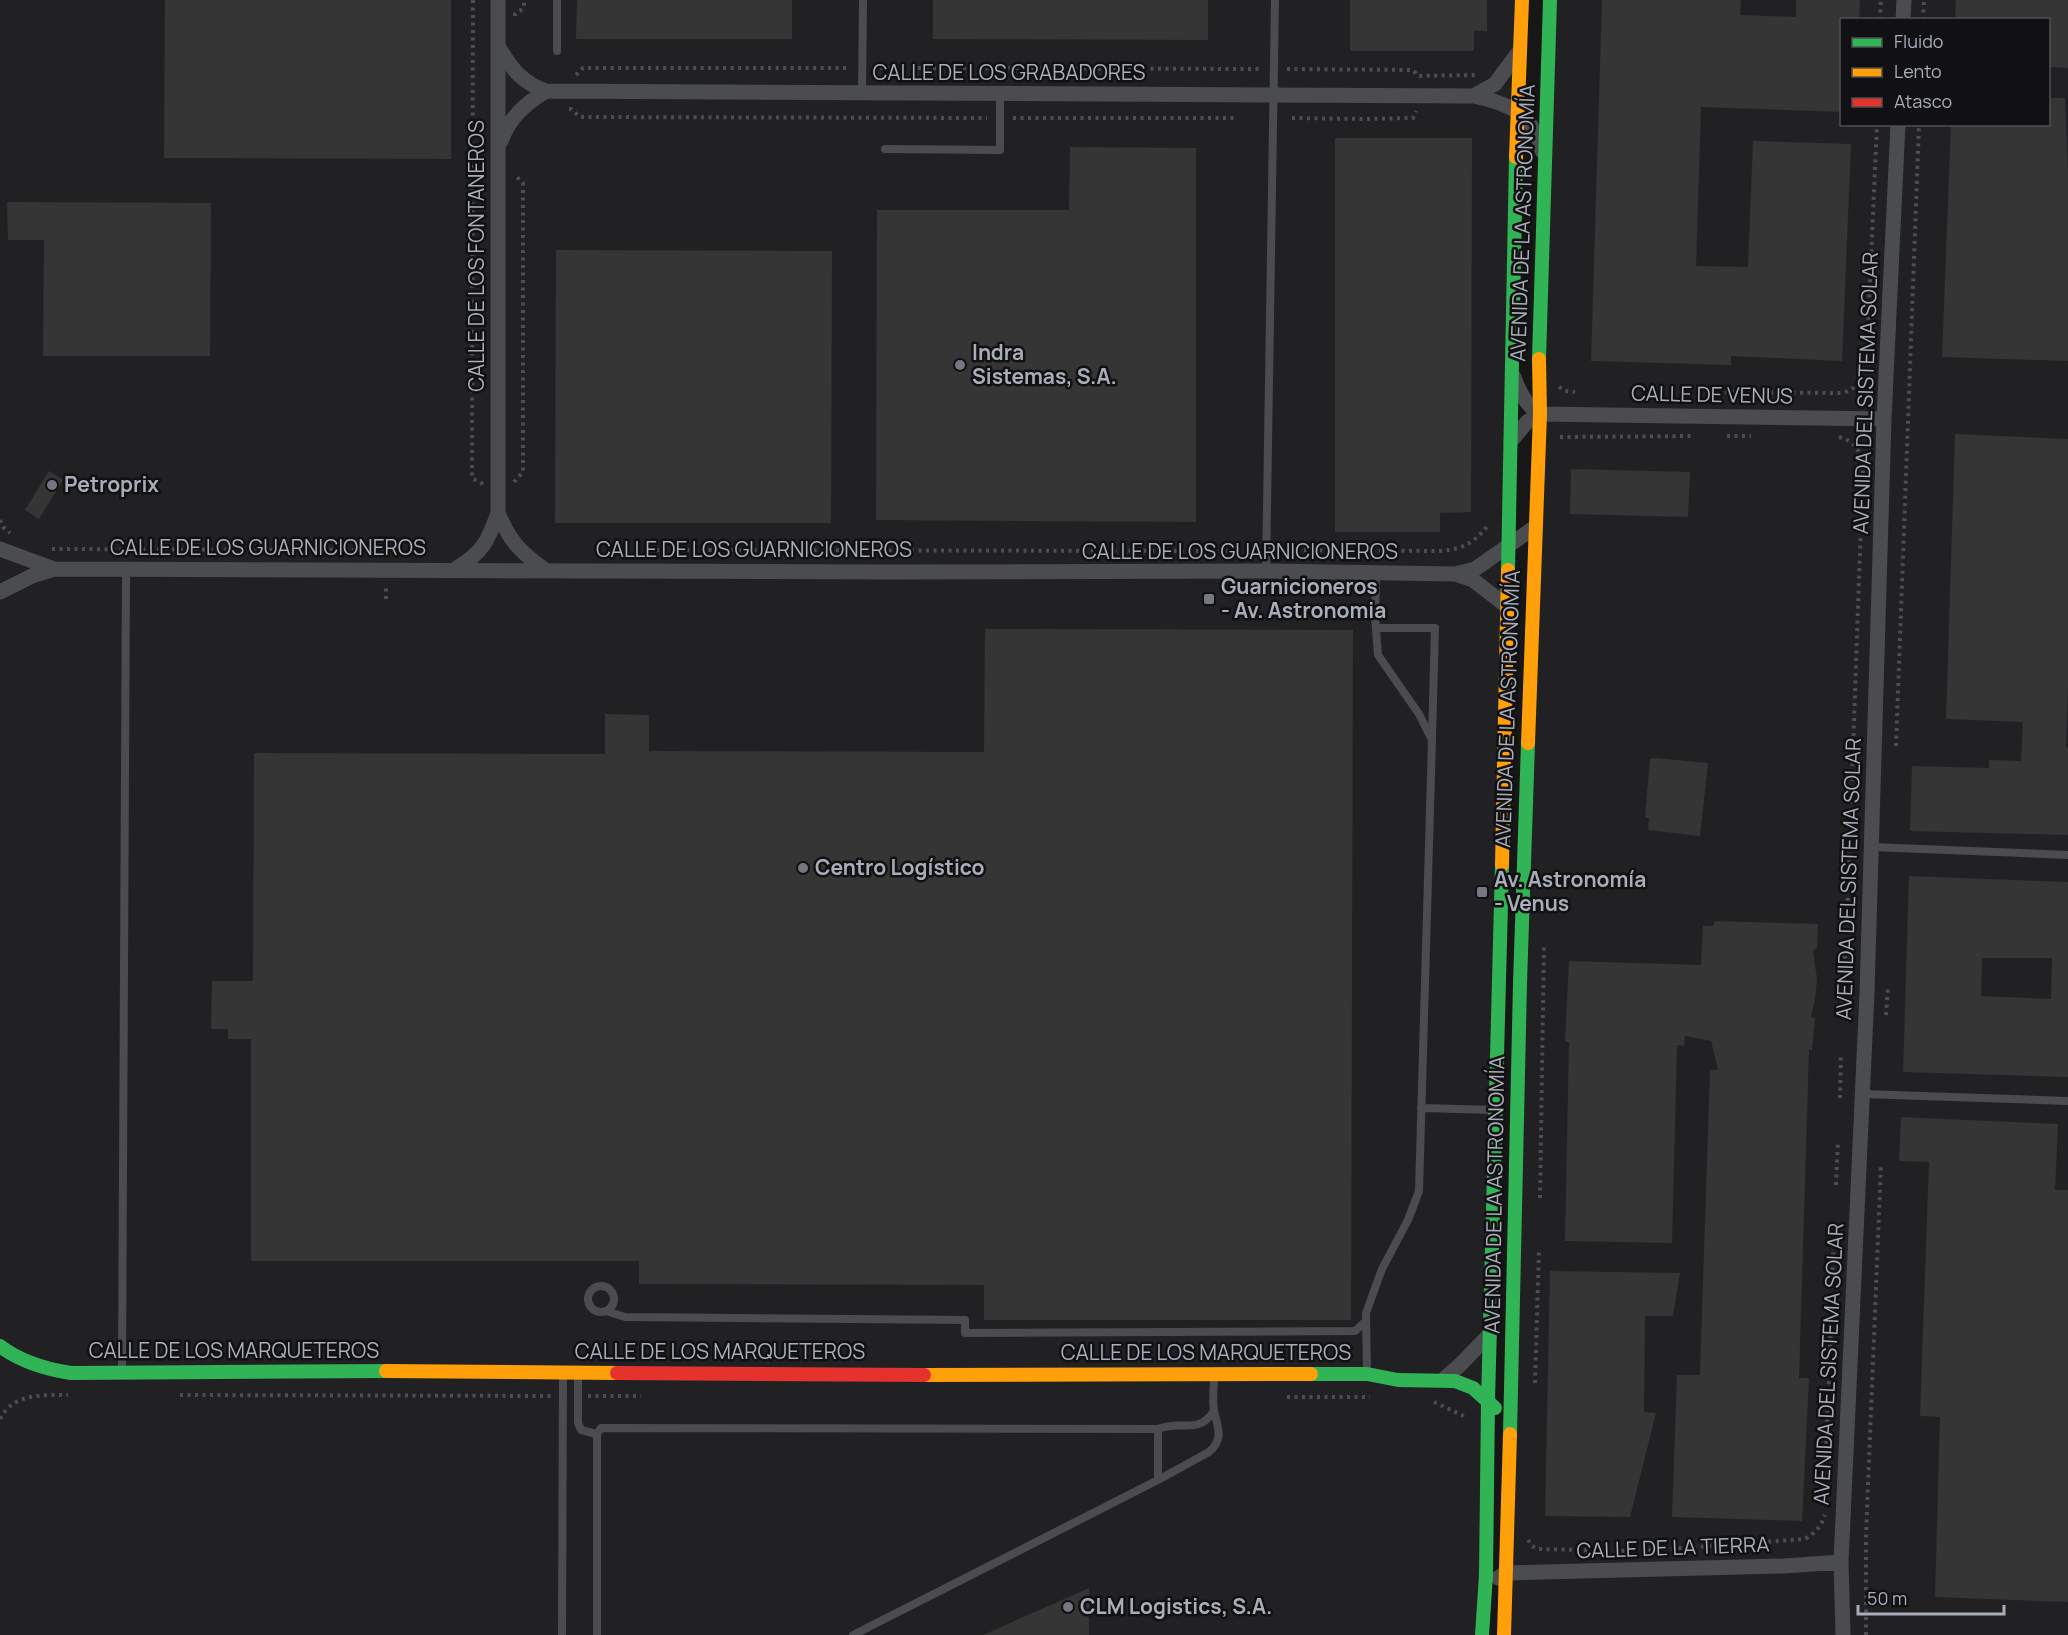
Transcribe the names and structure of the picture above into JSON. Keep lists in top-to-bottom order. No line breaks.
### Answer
{"streets":{"street":["CALLE DE LOS GRABADORES","AVENIDA DE LA ASTRONOMÍA","CALLE DE LOS FONTANEROS","AVENIDA DEL SISTEMA SOLAR","CALLE DE VENUS","CALLE DE LOS GUARNICIONEROS","CALLE DE LOS MARQUETEROS","CALLE DE LA TIERRA"]},"crossings":[["CALLE DE LOS GRABADORES","AVENIDA DE LA ASTRONOMÍA"],["AVENIDA DE LA ASTRONOMÍA","CALLE DE VENUS"],["AVENIDA DE LA ASTRONOMÍA","CALLE DE LOS GUARNICIONEROS"],["AVENIDA DE LA ASTRONOMÍA","CALLE DE LOS MARQUETEROS"],["AVENIDA DE LA ASTRONOMÍA","CALLE DE LA TIERRA"],["CALLE DE LOS FONTANEROS","CALLE DE LOS GUARNICIONEROS"],["AVENIDA DEL SISTEMA SOLAR","CALLE DE VENUS"],["AVENIDA DEL SISTEMA SOLAR","CALLE DE LA TIERRA"]],"places":{"other":["Indra Sistemas, S.A.","Petroprix","Centro Logístico","CLM Logistics, S.A."],"transit":["Guarnicioneros - Av. Astronomia","Av. Astronomía - Venus"]},"legend":["Fluido","Lento","Atasco"],"scale_bar":"50 m"}
